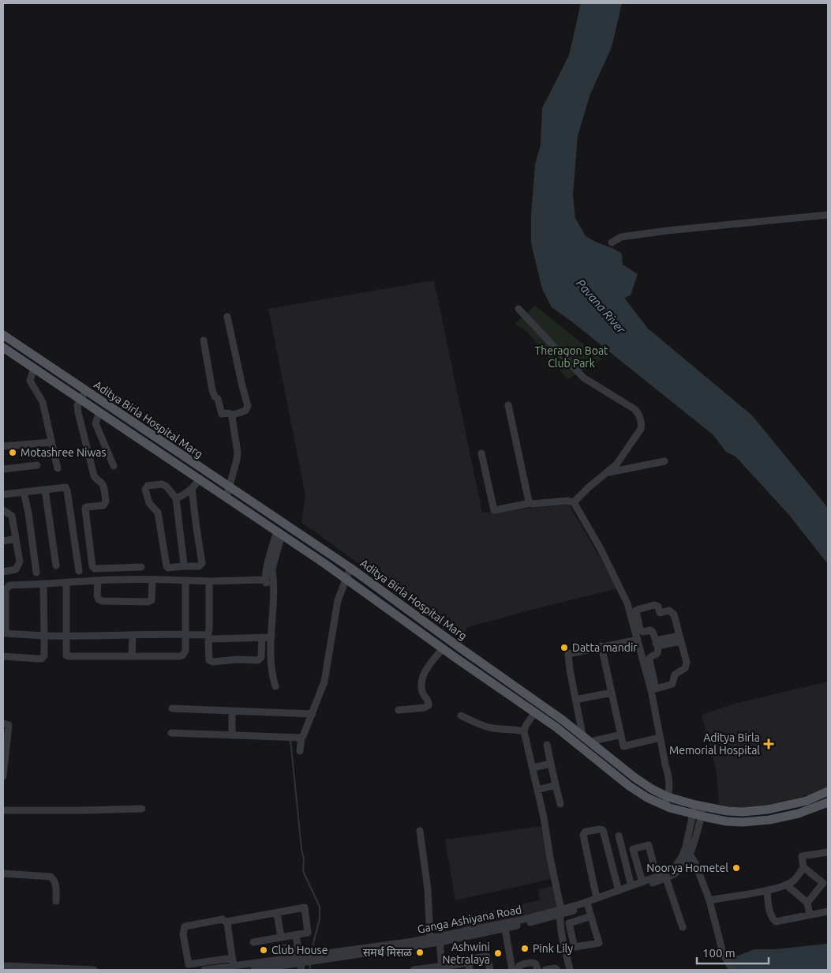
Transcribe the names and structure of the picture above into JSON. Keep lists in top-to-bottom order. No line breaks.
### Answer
{"streets":{"main road":["Aditya Birla Hospital Marg"],"street":["Ganga Ashiyana Road"]},"crossings":[["Aditya Birla Hospital Marg","Ganga Ashiyana Road"]],"water":["Pavana River"],"parks":["Theragon Boat Club Park"],"places":{"other":["Motashree Niwas","Datta mandir","Noorya Hometel","Pink Lily","Club House","समर्थ मिसळ","Ashwini Netralaya"],"health":["Aditya Birla Memorial Hospital"]},"scale_bar":"100 m"}
